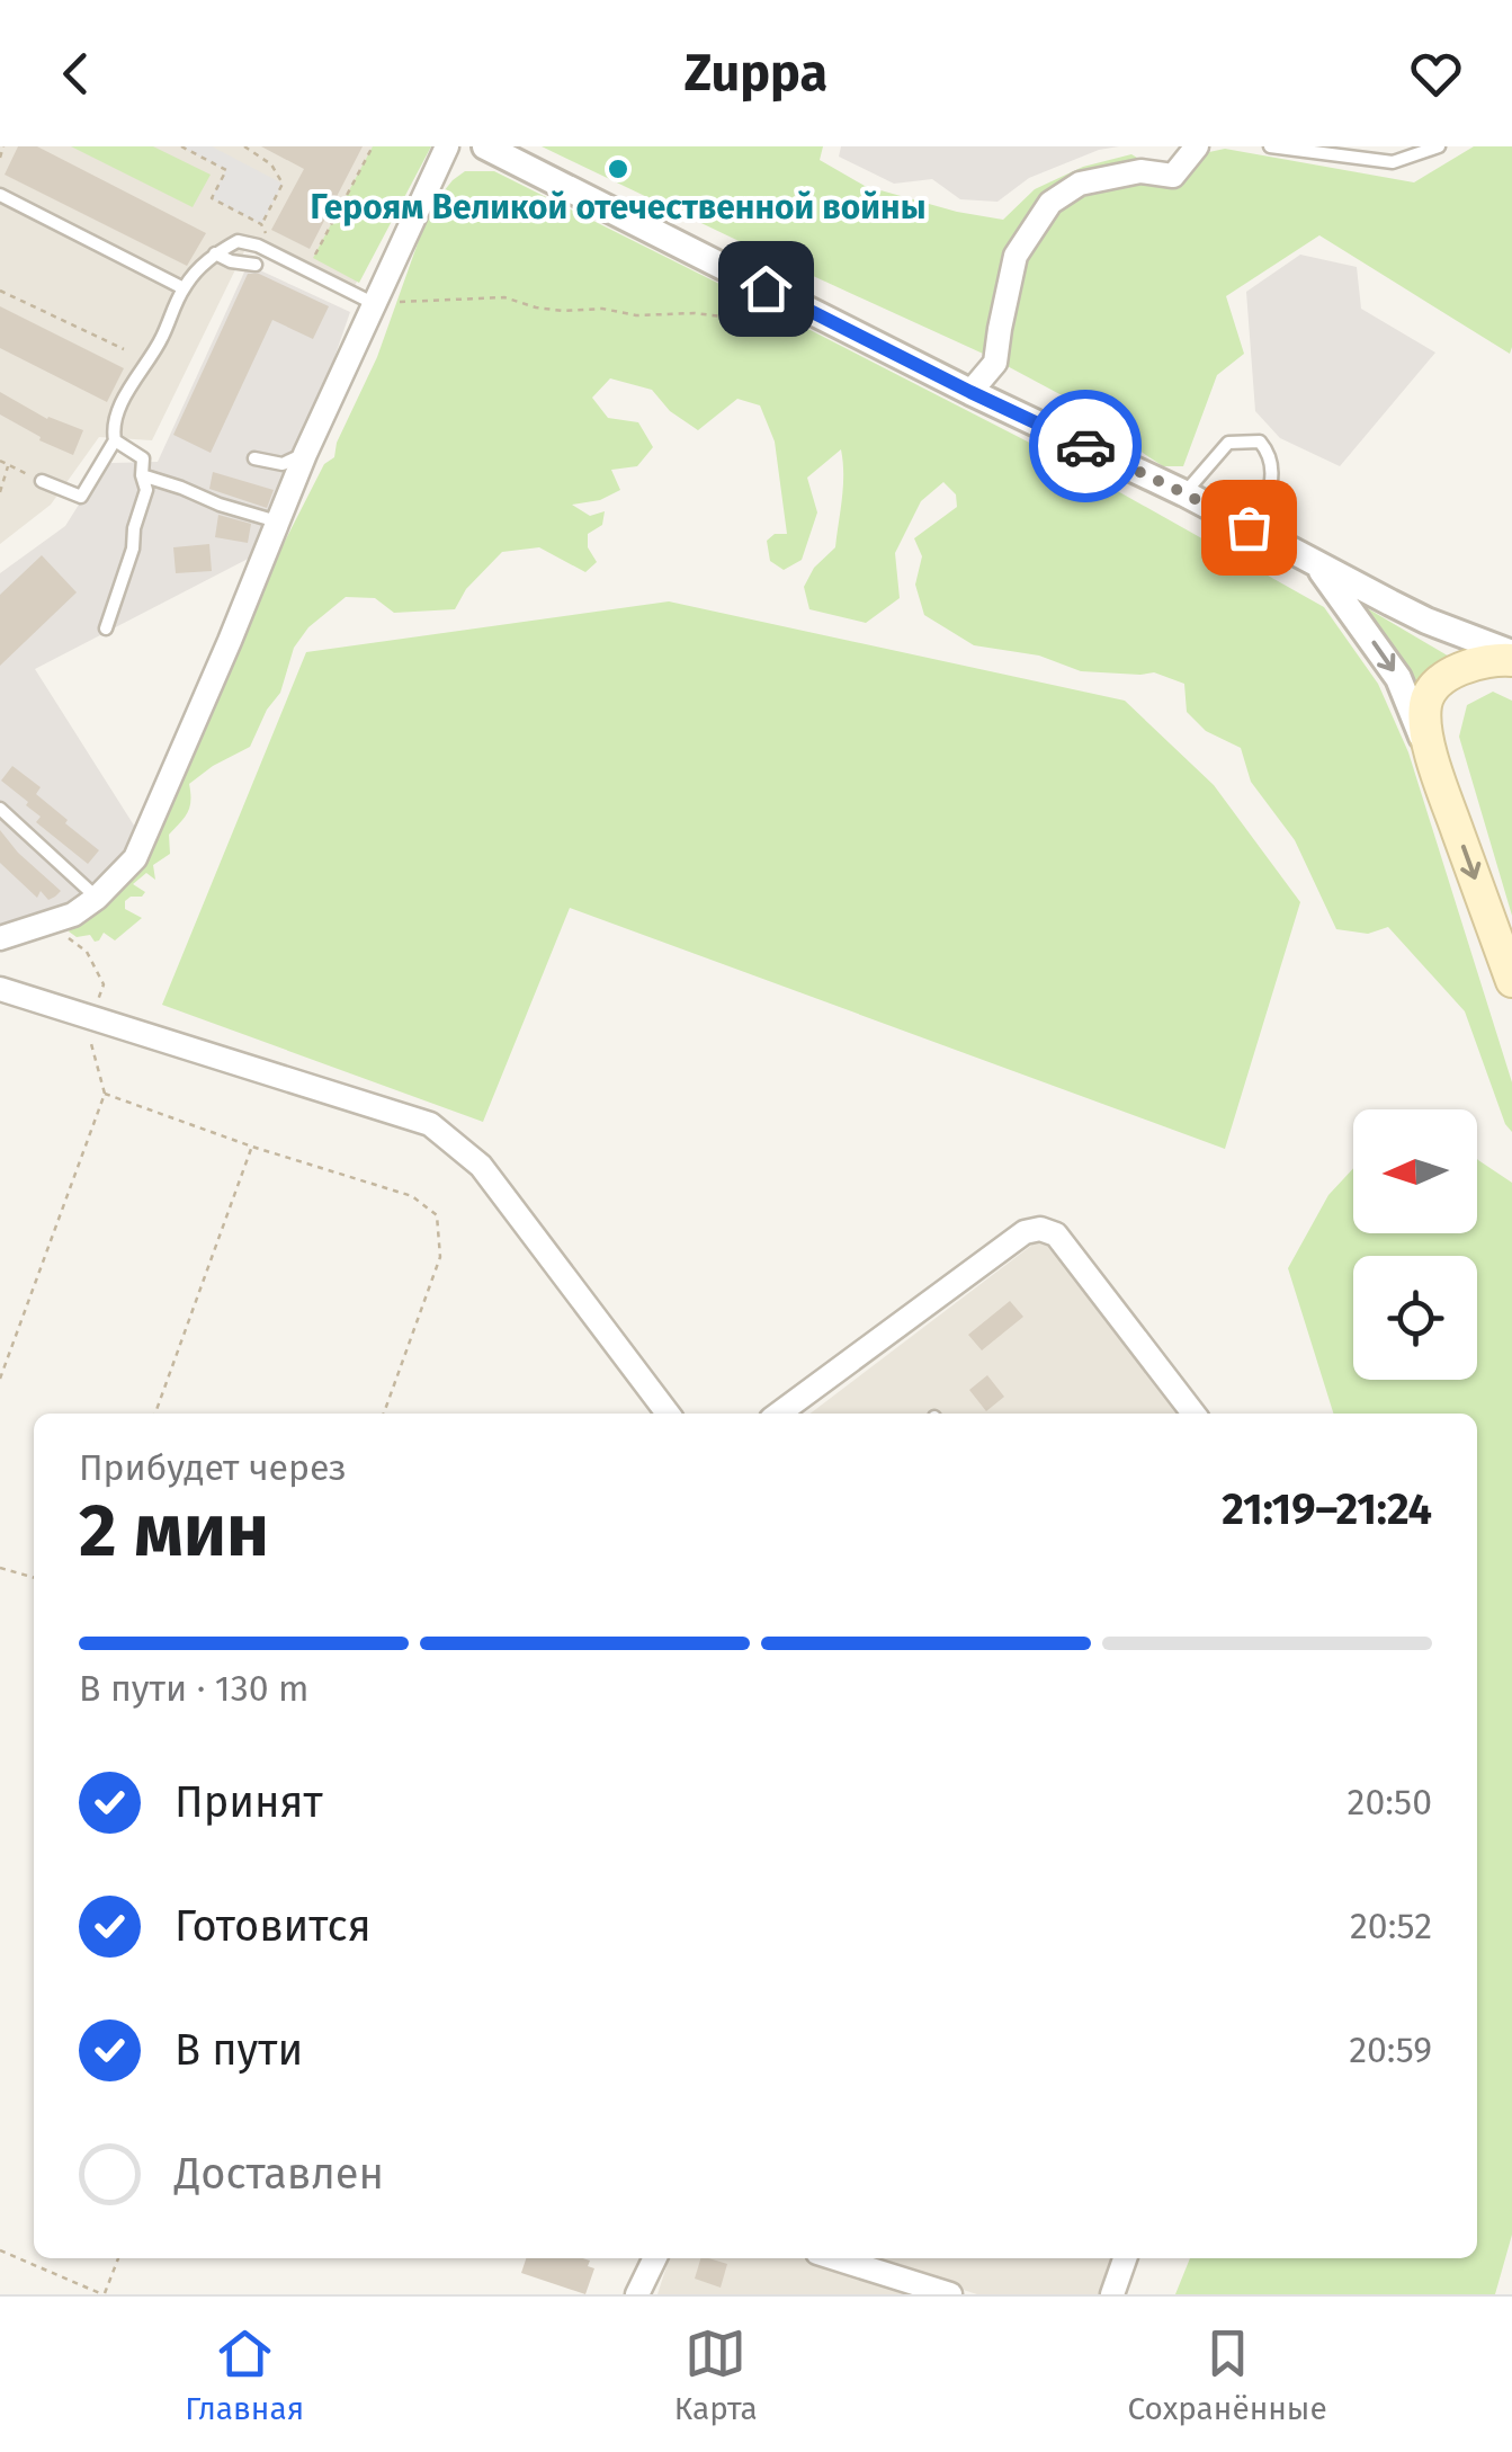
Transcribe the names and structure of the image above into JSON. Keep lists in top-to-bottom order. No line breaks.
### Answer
{"places":["Героям Великой отечественной войны"],"north":"left","page":{"header":"Zuppa","heading":["2 мин","Прибудет через","21:19–21:24"],"bar":"В пути · 130 m","list":[["Принят","20:50"],["Готовится","20:52"],["В пути","20:59"],"Доставлен"],"tabs":["Главная","Карта","Сохранённые"]}}
